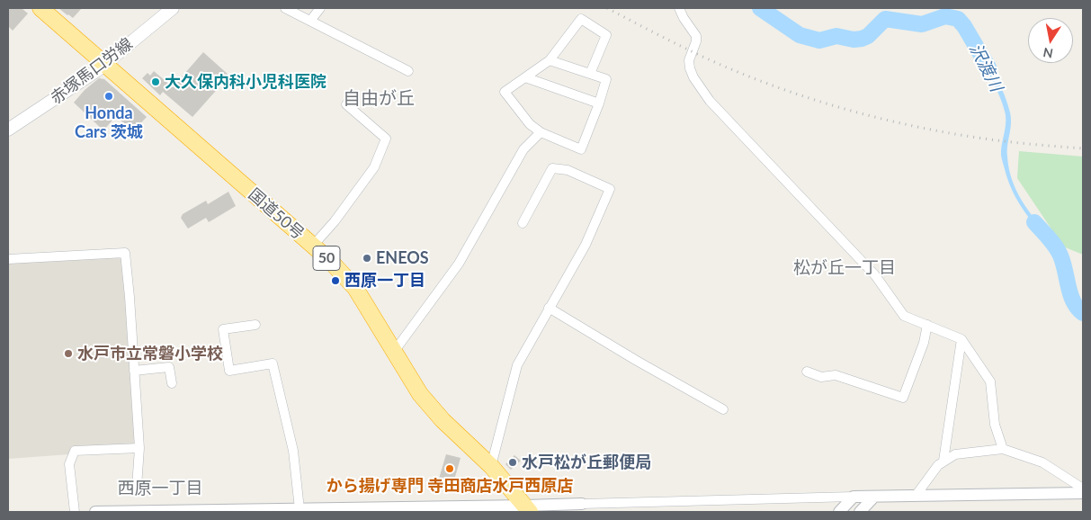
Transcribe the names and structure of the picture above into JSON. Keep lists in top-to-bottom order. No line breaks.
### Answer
{"streets":{"highway":["国道50号","50"],"main road":["赤塚馬口労線"]},"crossings":[["赤塚馬口労線","国道50号"]],"districts":["自由が丘","松が丘一丁目","西原一丁目"],"water":["沢渡川"],"places":["大久保内科小児科医院","Honda Cars 茨城","ENEOS","西原一丁目","水戸市立常磐小学校","水戸松が丘郵便局","から揚げ専門 寺田商店水戸西原店"],"north":"bottom"}
